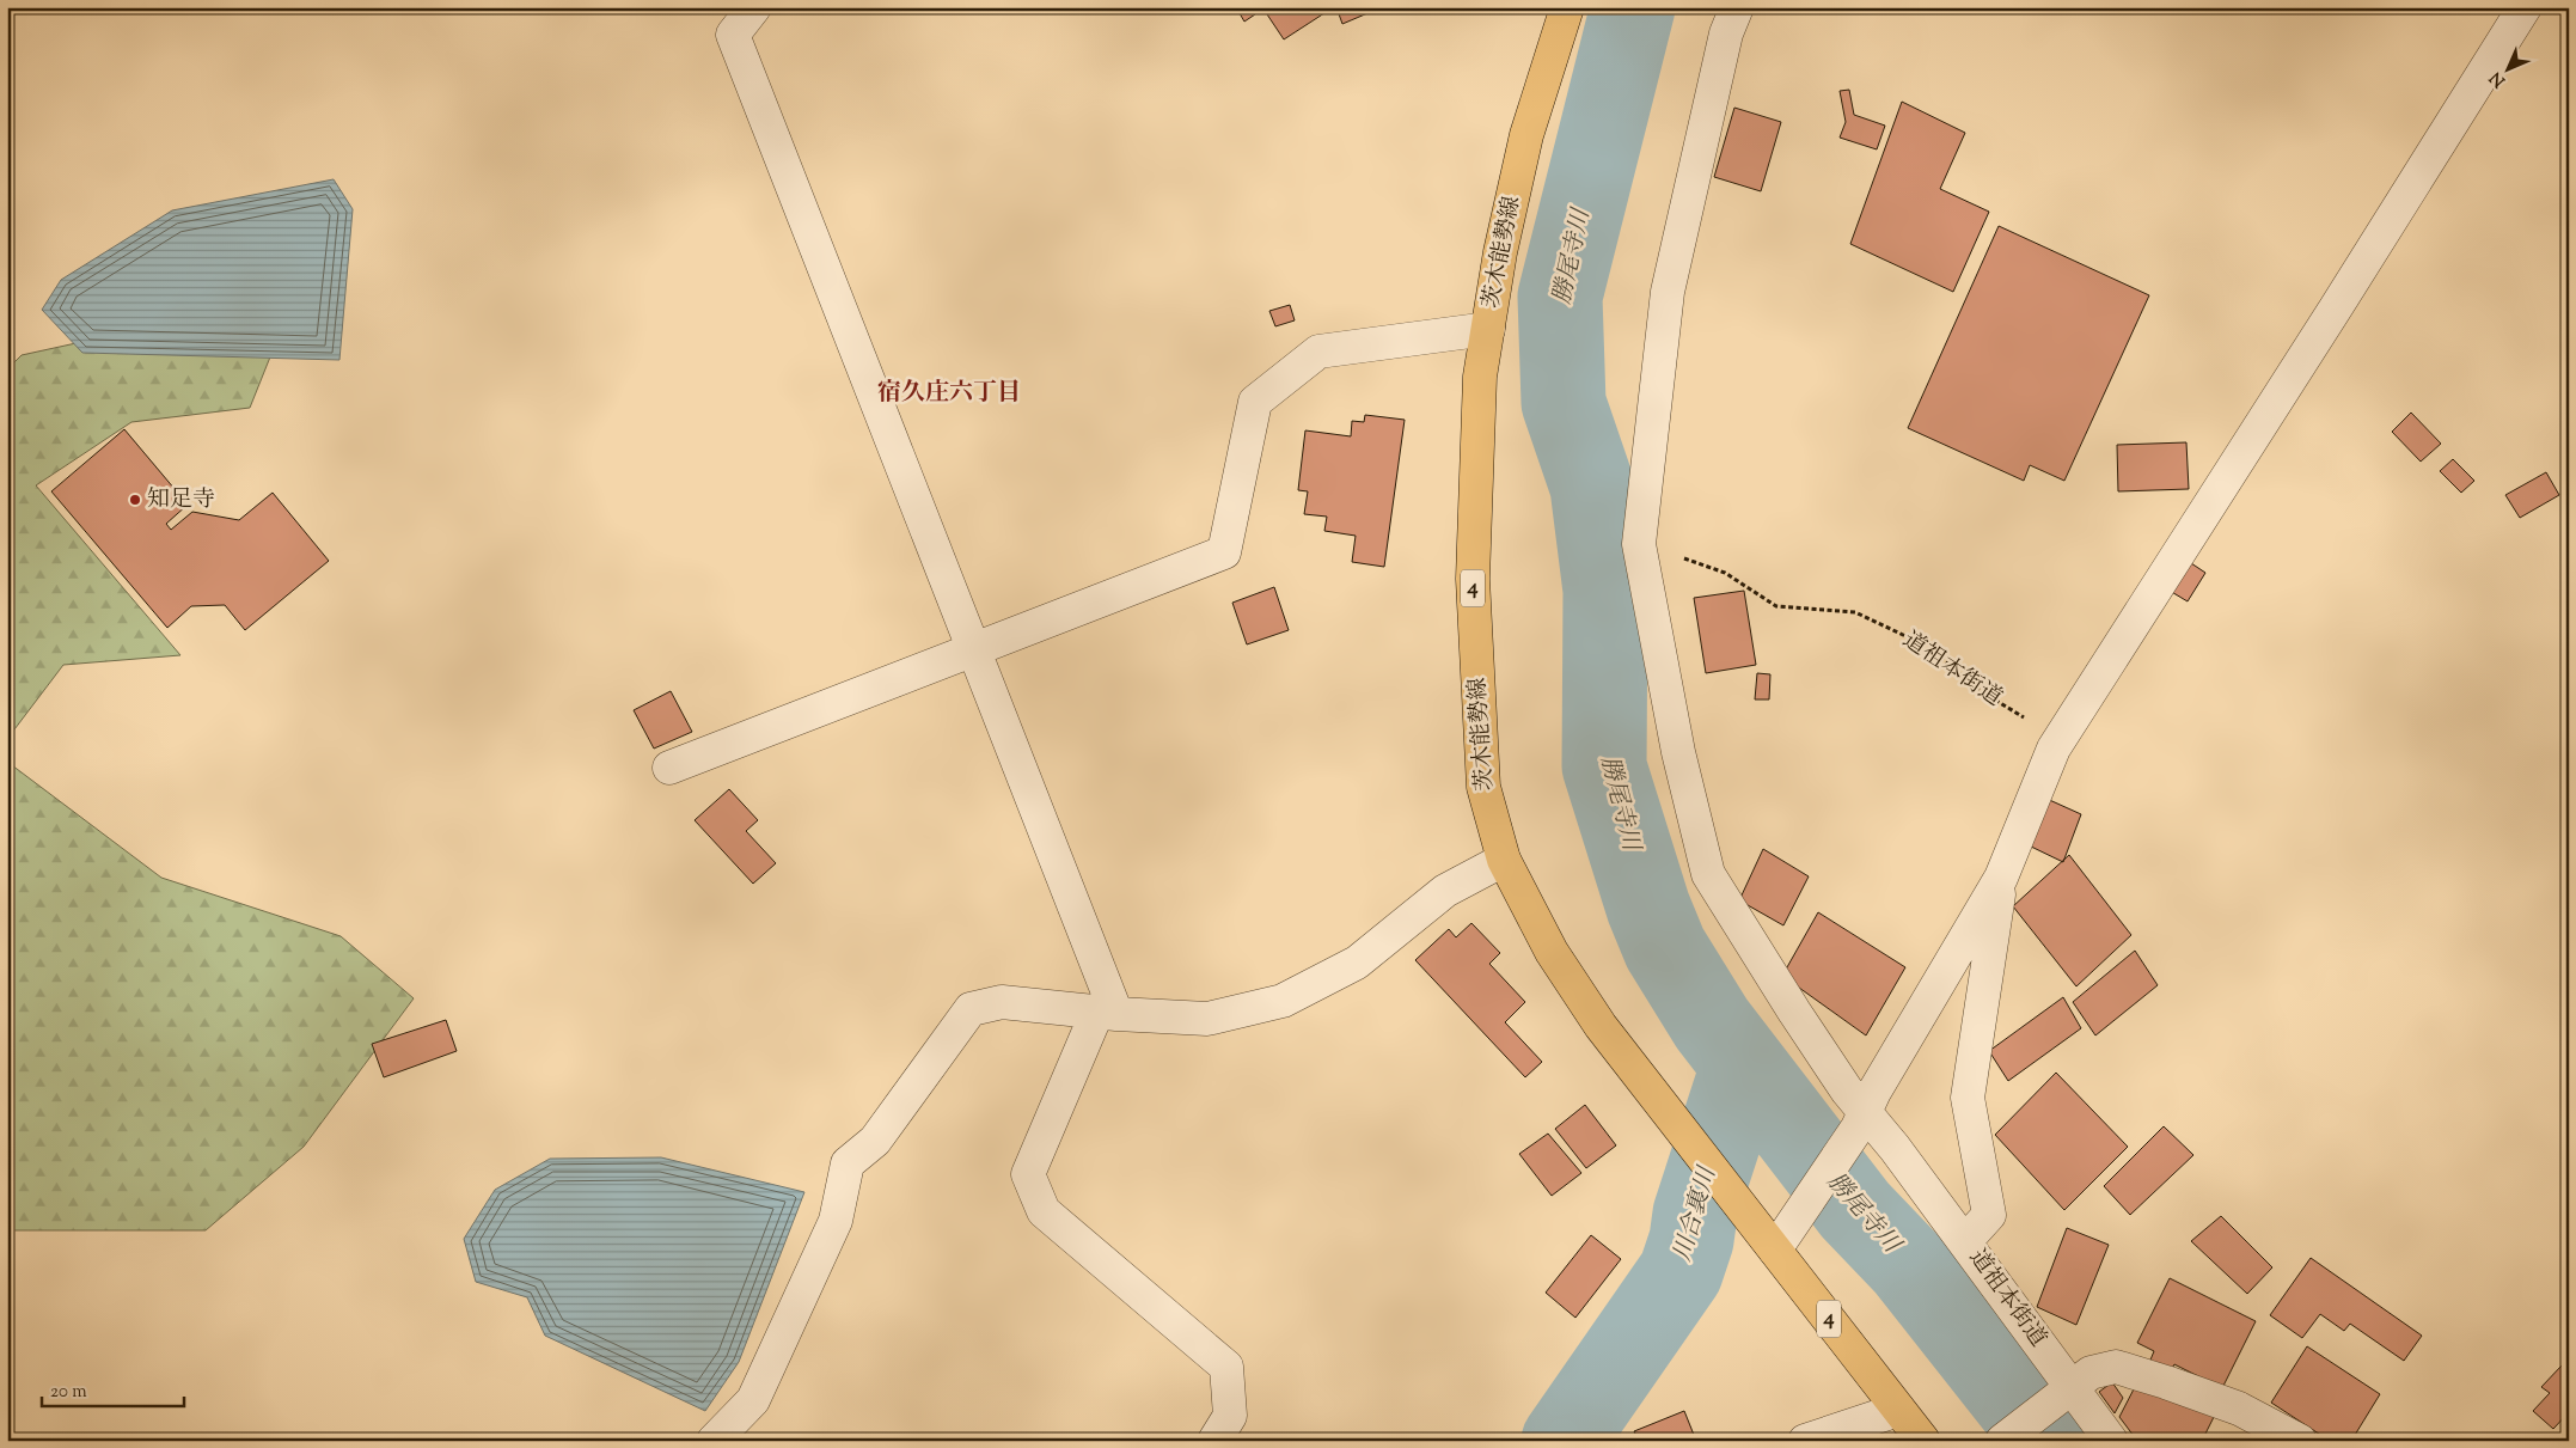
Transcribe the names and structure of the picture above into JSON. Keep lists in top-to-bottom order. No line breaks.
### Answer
{"streets":{"main road":["茨木能勢線","4"],"street":["道祖本街道"]},"districts":["宿久庄六丁目"],"water":["勝尾寺川","川合裏川"],"places":["知足寺"],"scale_bar":"20 m","north":"bottom left"}
